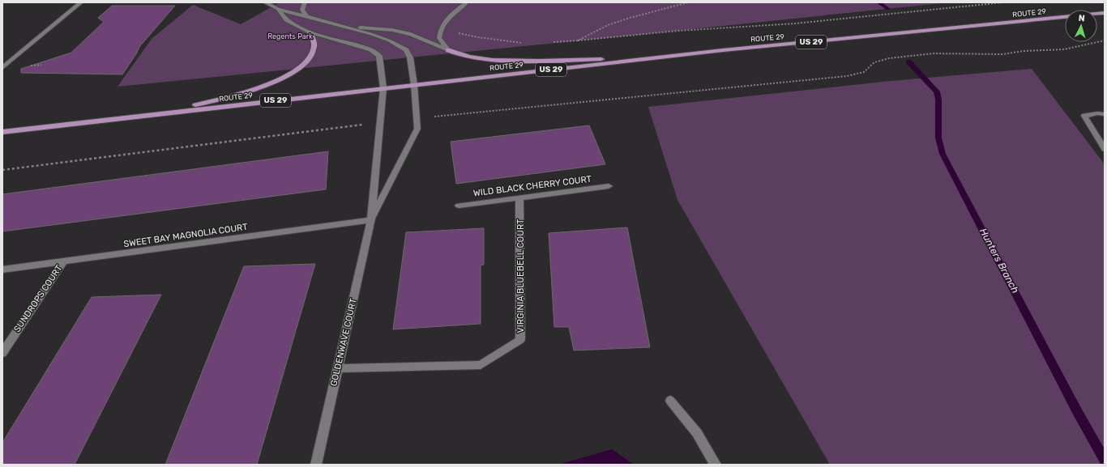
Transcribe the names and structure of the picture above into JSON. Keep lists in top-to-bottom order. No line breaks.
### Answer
{"streets":{"main road":["ROUTE 29","US 29"],"street":["WILD BLACK CHERRY COURT","SWEET BAY MAGNOLIA COURT","VIRGINIA BLUEBELL COURT","SUNDROPS COURT","GOLDENWAVE COURT"]},"crossings":[["ROUTE 29","GOLDENWAVE COURT"],["WILD BLACK CHERRY COURT","VIRGINIA BLUEBELL COURT"],["SWEET BAY MAGNOLIA COURT","SUNDROPS COURT"],["SWEET BAY MAGNOLIA COURT","GOLDENWAVE COURT"],["VIRGINIA BLUEBELL COURT","GOLDENWAVE COURT"]],"water":["Hunters Branch"],"parks":["Regents Park"],"north":"top"}
